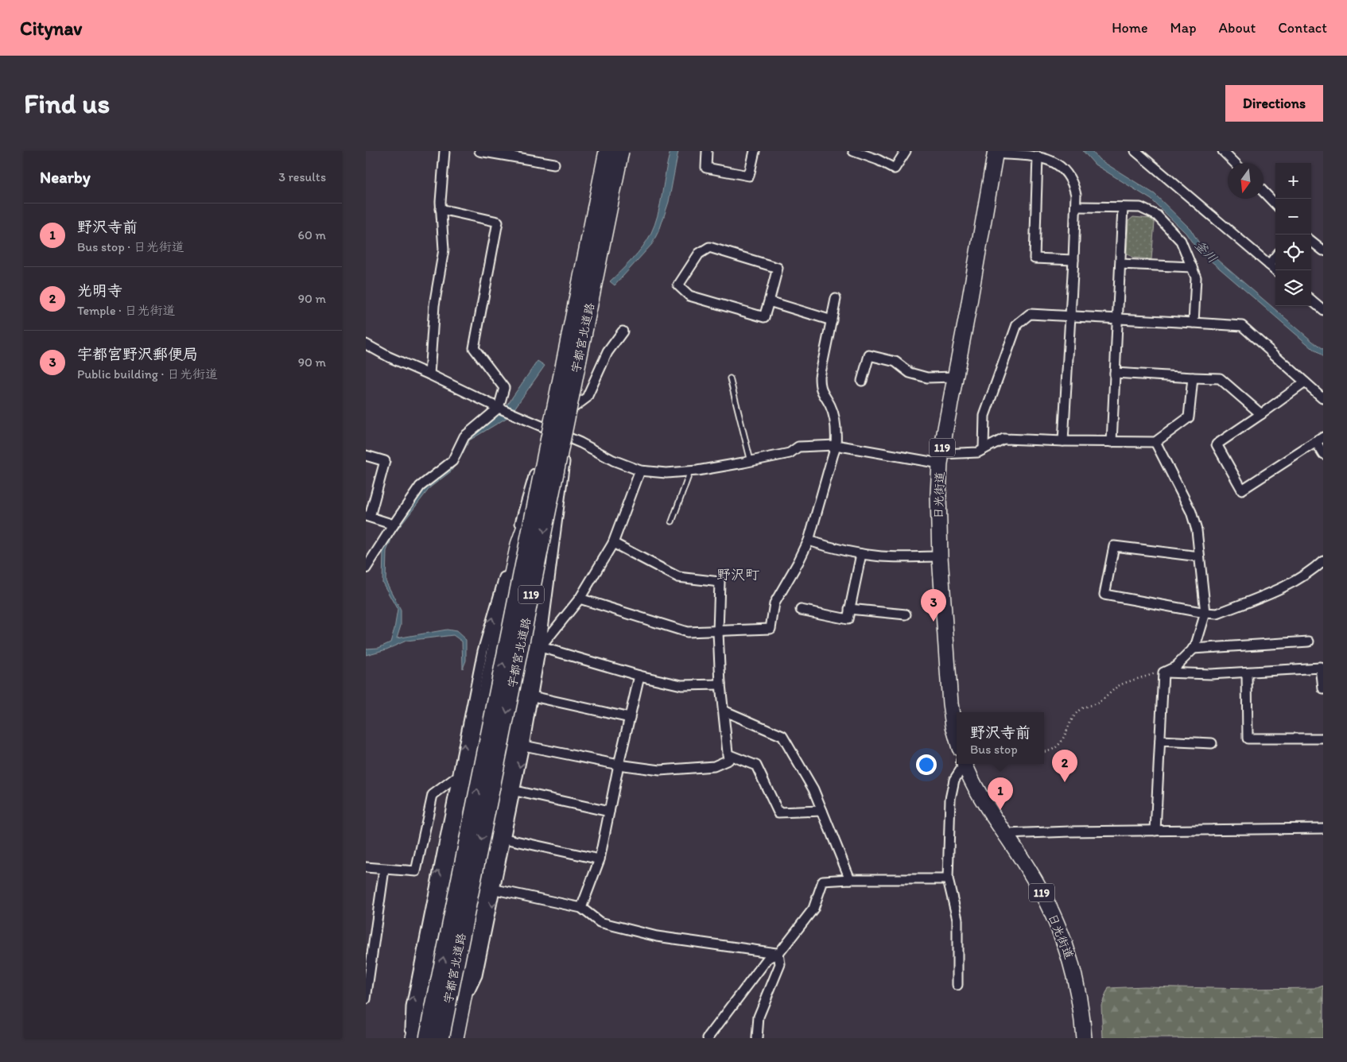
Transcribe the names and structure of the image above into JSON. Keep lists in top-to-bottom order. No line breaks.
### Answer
{"streets":{"highway":["宇都宮北道路","119","日光街道"]},"districts":["野沢町"],"water":["釜川"],"north":"bottom","page":{"header":"Citynav","nav":["Home","Map","About","Contact"],"buttons":"Directions","title":"Find us","heading":["Nearby","3 results"],"map_buttons":["+","−"],"list":[{"mark":"1","name":"野沢寺前","note":"Bus stop · 日光街道","value":"60 m"},{"mark":"2","name":"光明寺","note":"Temple · 日光街道","value":"90 m"},{"mark":"3","name":"宇都宮野沢郵便局","note":"Public building · 日光街道","value":"90 m"}],"pins":["3","2","1"],"popup":["野沢寺前","Bus stop"]}}
